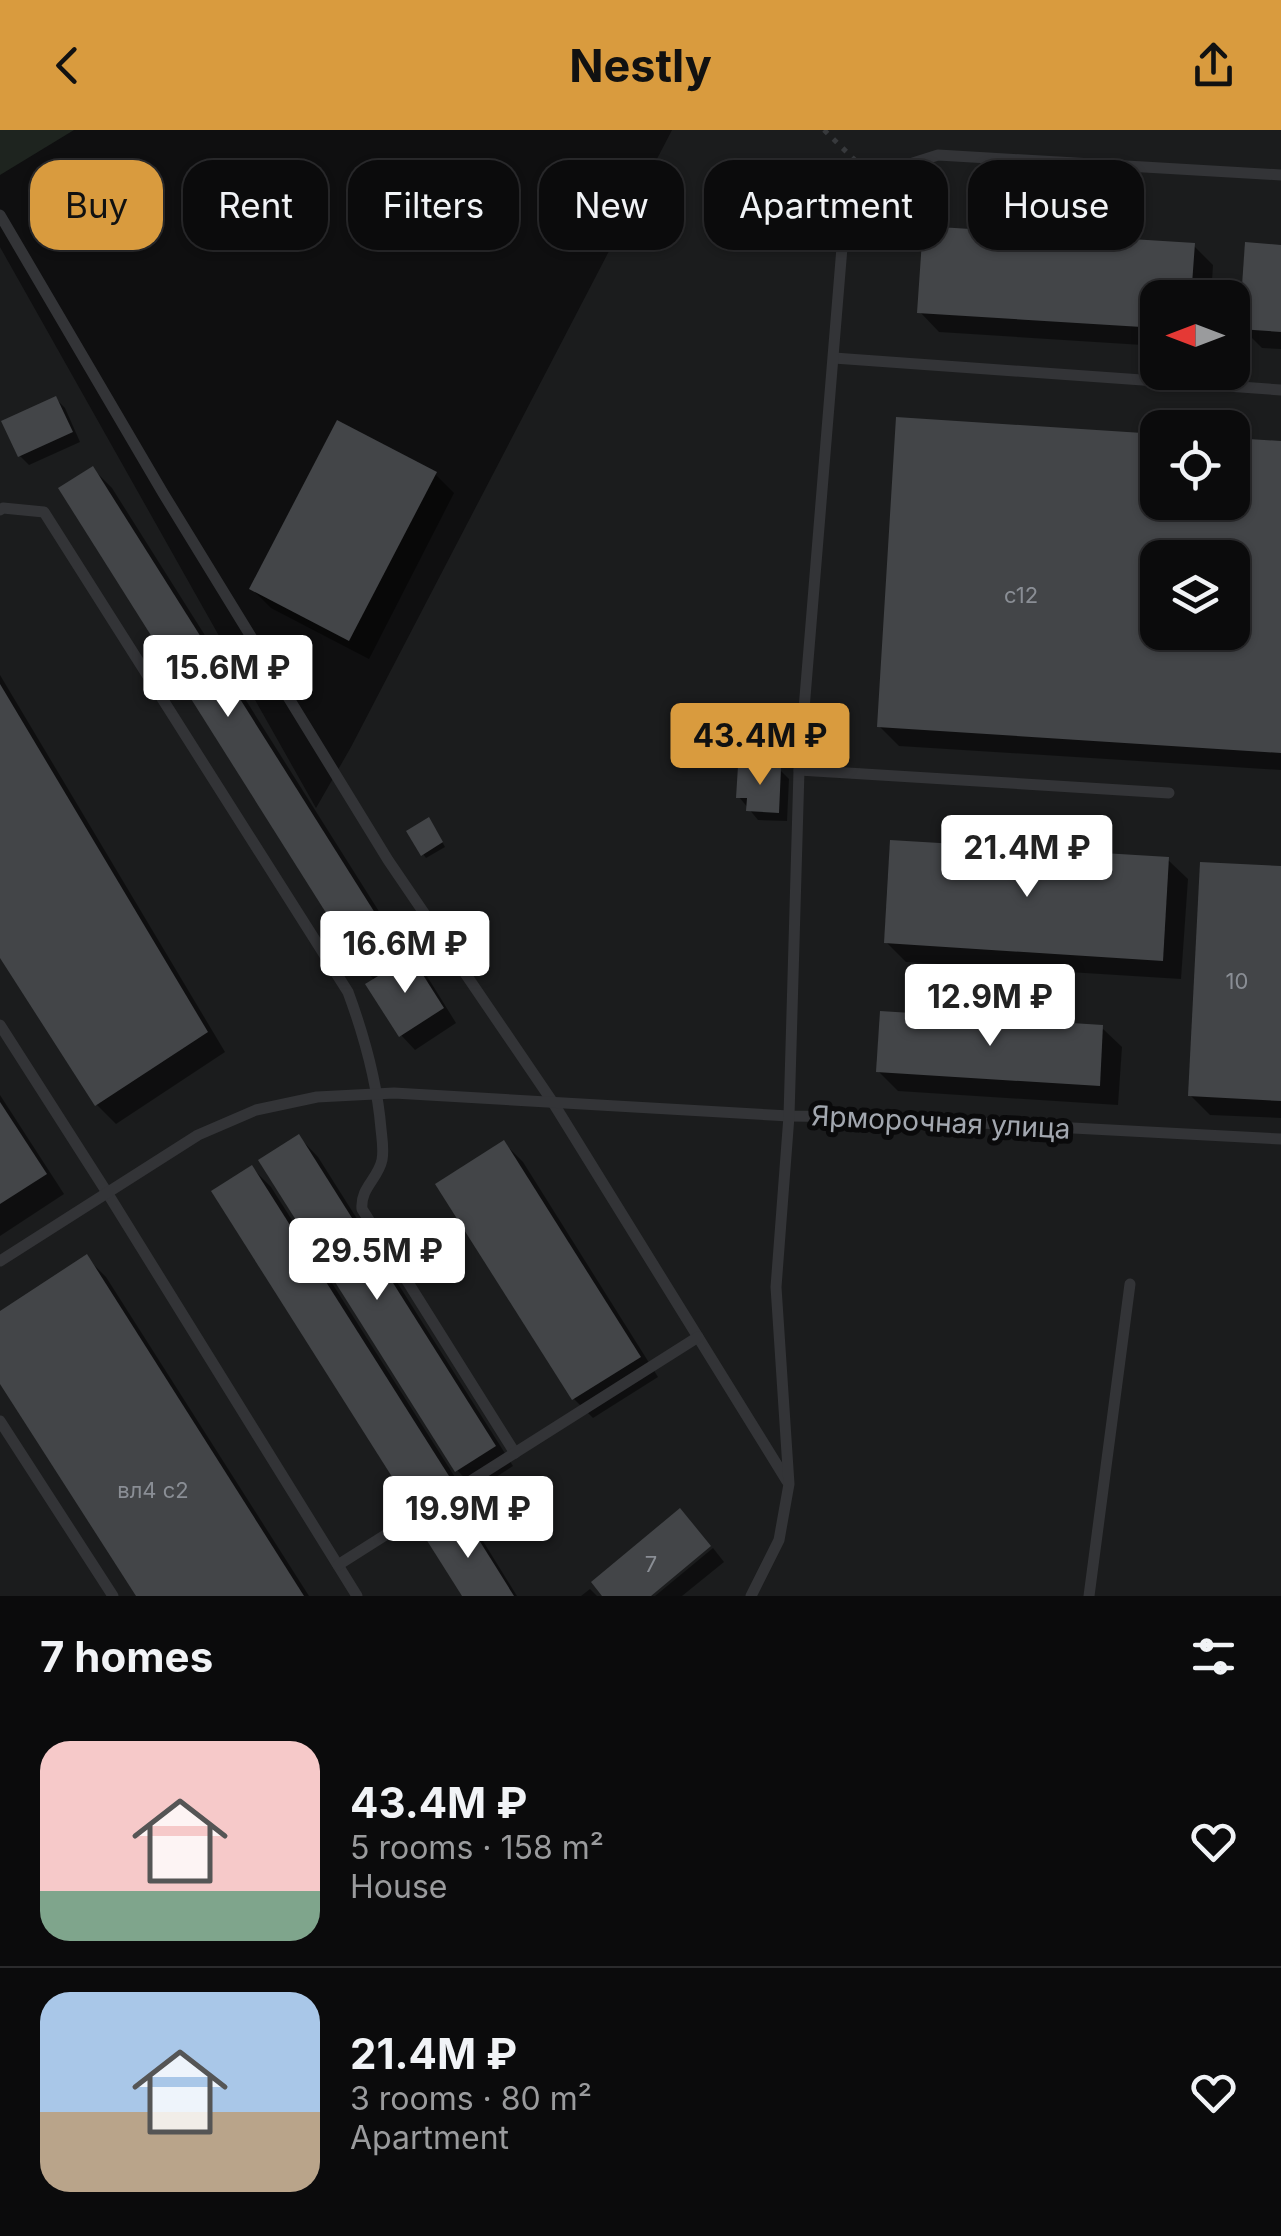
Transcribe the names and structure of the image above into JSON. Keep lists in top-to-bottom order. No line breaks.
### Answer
{"streets":{"lane":["Ярморочная улица"]},"house_numbers":["с12","10","вл4 с2","7"],"north":"left","page":{"header":"Nestly","chip":["Buy","Rent","Filters","New","Apartment","House"],"price":["15.6M ₽","43.4M ₽","21.4M ₽","16.6M ₽","12.9M ₽","29.5M ₽","19.9M ₽"],"heading":"7 homes","list":[{"name":"43.4M ₽","note":"5 rooms · 158 m² · House"},{"name":"21.4M ₽","note":"3 rooms · 80 m² · Apartment"}]}}
